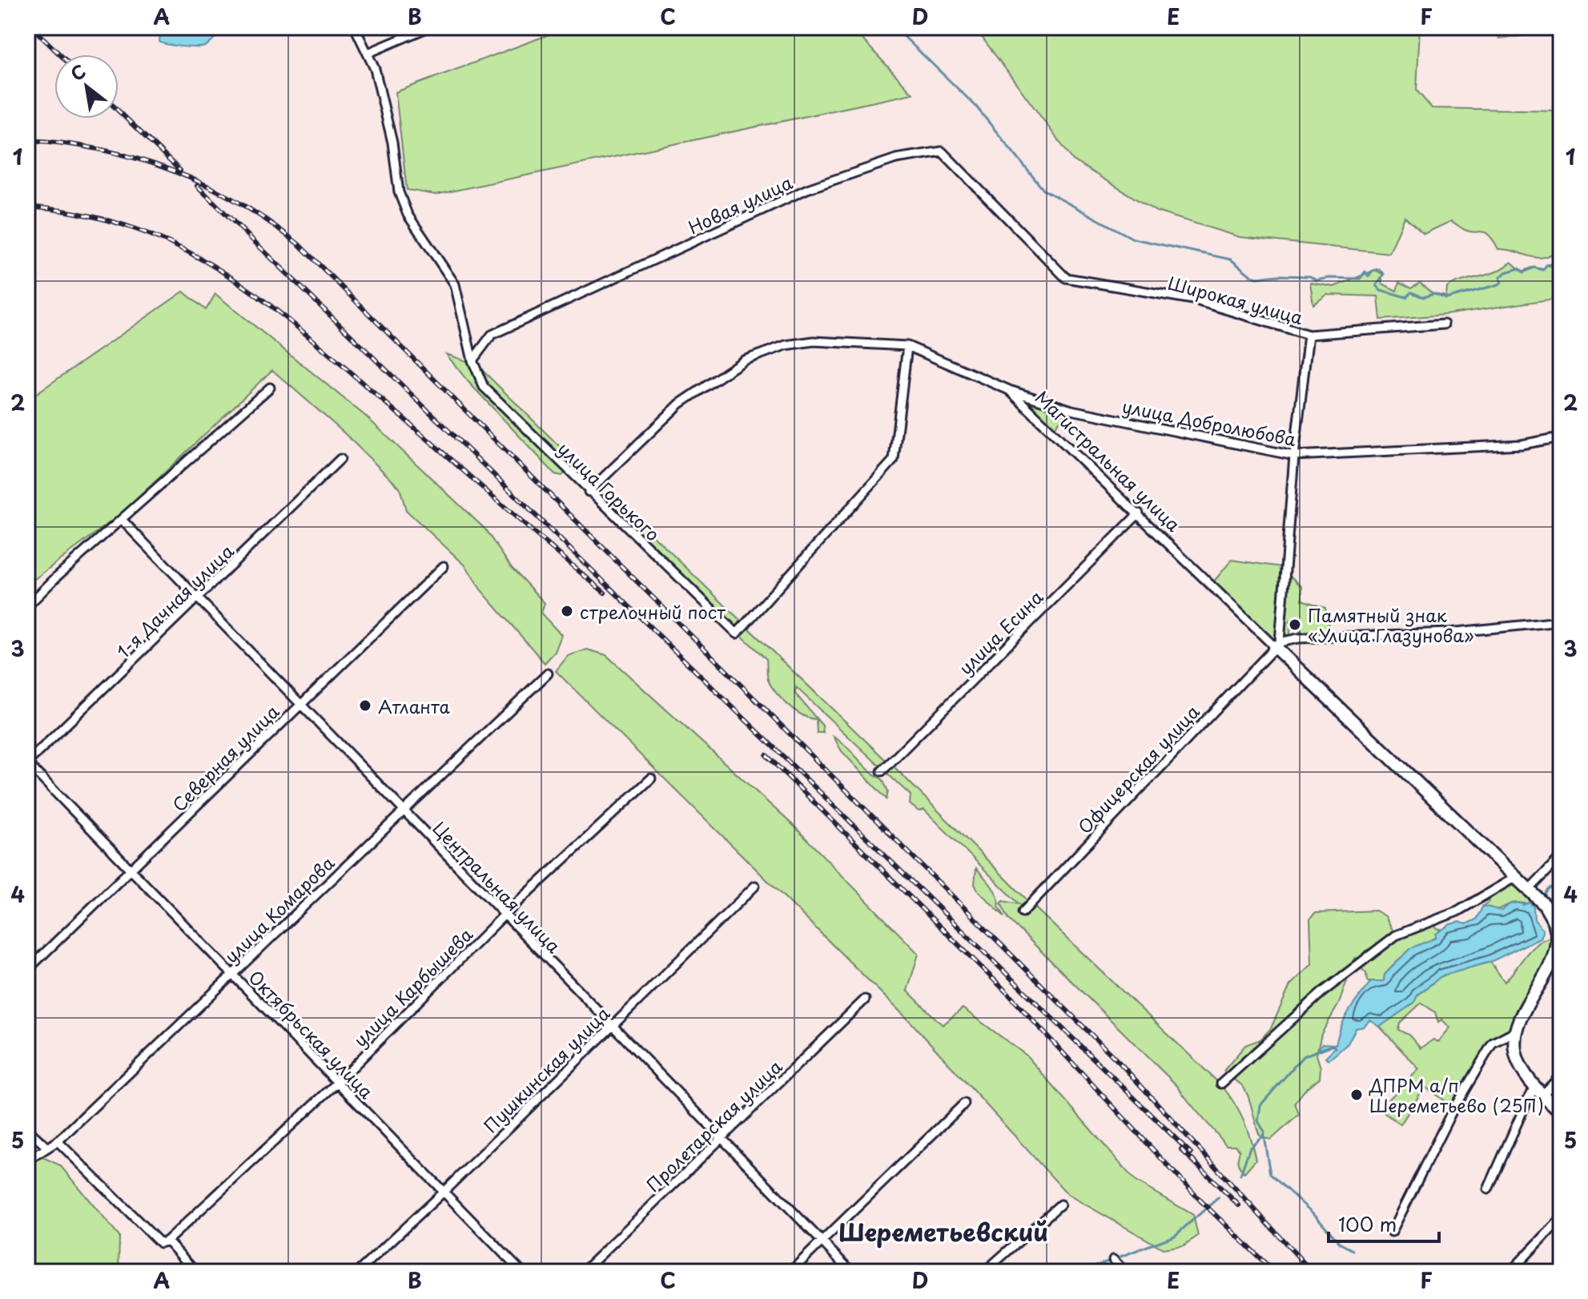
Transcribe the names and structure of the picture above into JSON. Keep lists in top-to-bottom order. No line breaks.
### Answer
{"streets":{"street":["Новая улица","Широкая улица","улица Добролюбова","Магистральная улица","улица Горького","1-я Дачная улица","улица Есина","Северная улица","Офицерская улица","Центральная улица","улица Комарова","улица Карбышева","Октябрьская улица","Пушкинская улица","Пролетарская улица"]},"crossings":[["Новая улица","Широкая улица"],["Новая улица","улица Горького"],["Широкая улица","улица Добролюбова"],["Широкая улица","Магистральная улица"],["Широкая улица","Офицерская улица"],["улица Добролюбова","Магистральная улица"],["Магистральная улица","улица Горького"],["Магистральная улица","улица Есина"],["Магистральная улица","Офицерская улица"],["1-я Дачная улица","Центральная улица"],["1-я Дачная улица","Октябрьская улица"],["Северная улица","Центральная улица"],["Северная улица","Октябрьская улица"],["Центральная улица","улица Комарова"],["Центральная улица","улица Карбышева"],["Центральная улица","Пушкинская улица"],["Центральная улица","Пролетарская улица"],["улица Комарова","Октябрьская улица"],["улица Карбышева","Октябрьская улица"],["Октябрьская улица","Пушкинская улица"]],"districts":["Шереметьевский"],"places":["стрелочный пост","Памятный знак «Улица Глазунова»","Атланта","ДПРМ а/п Шереметьево (25П)"],"scale_bar":"100 m","north":"top left","grid":{"columns":["A","B","C","D","E","F"],"rows":["1","2","3","4","5"]}}
